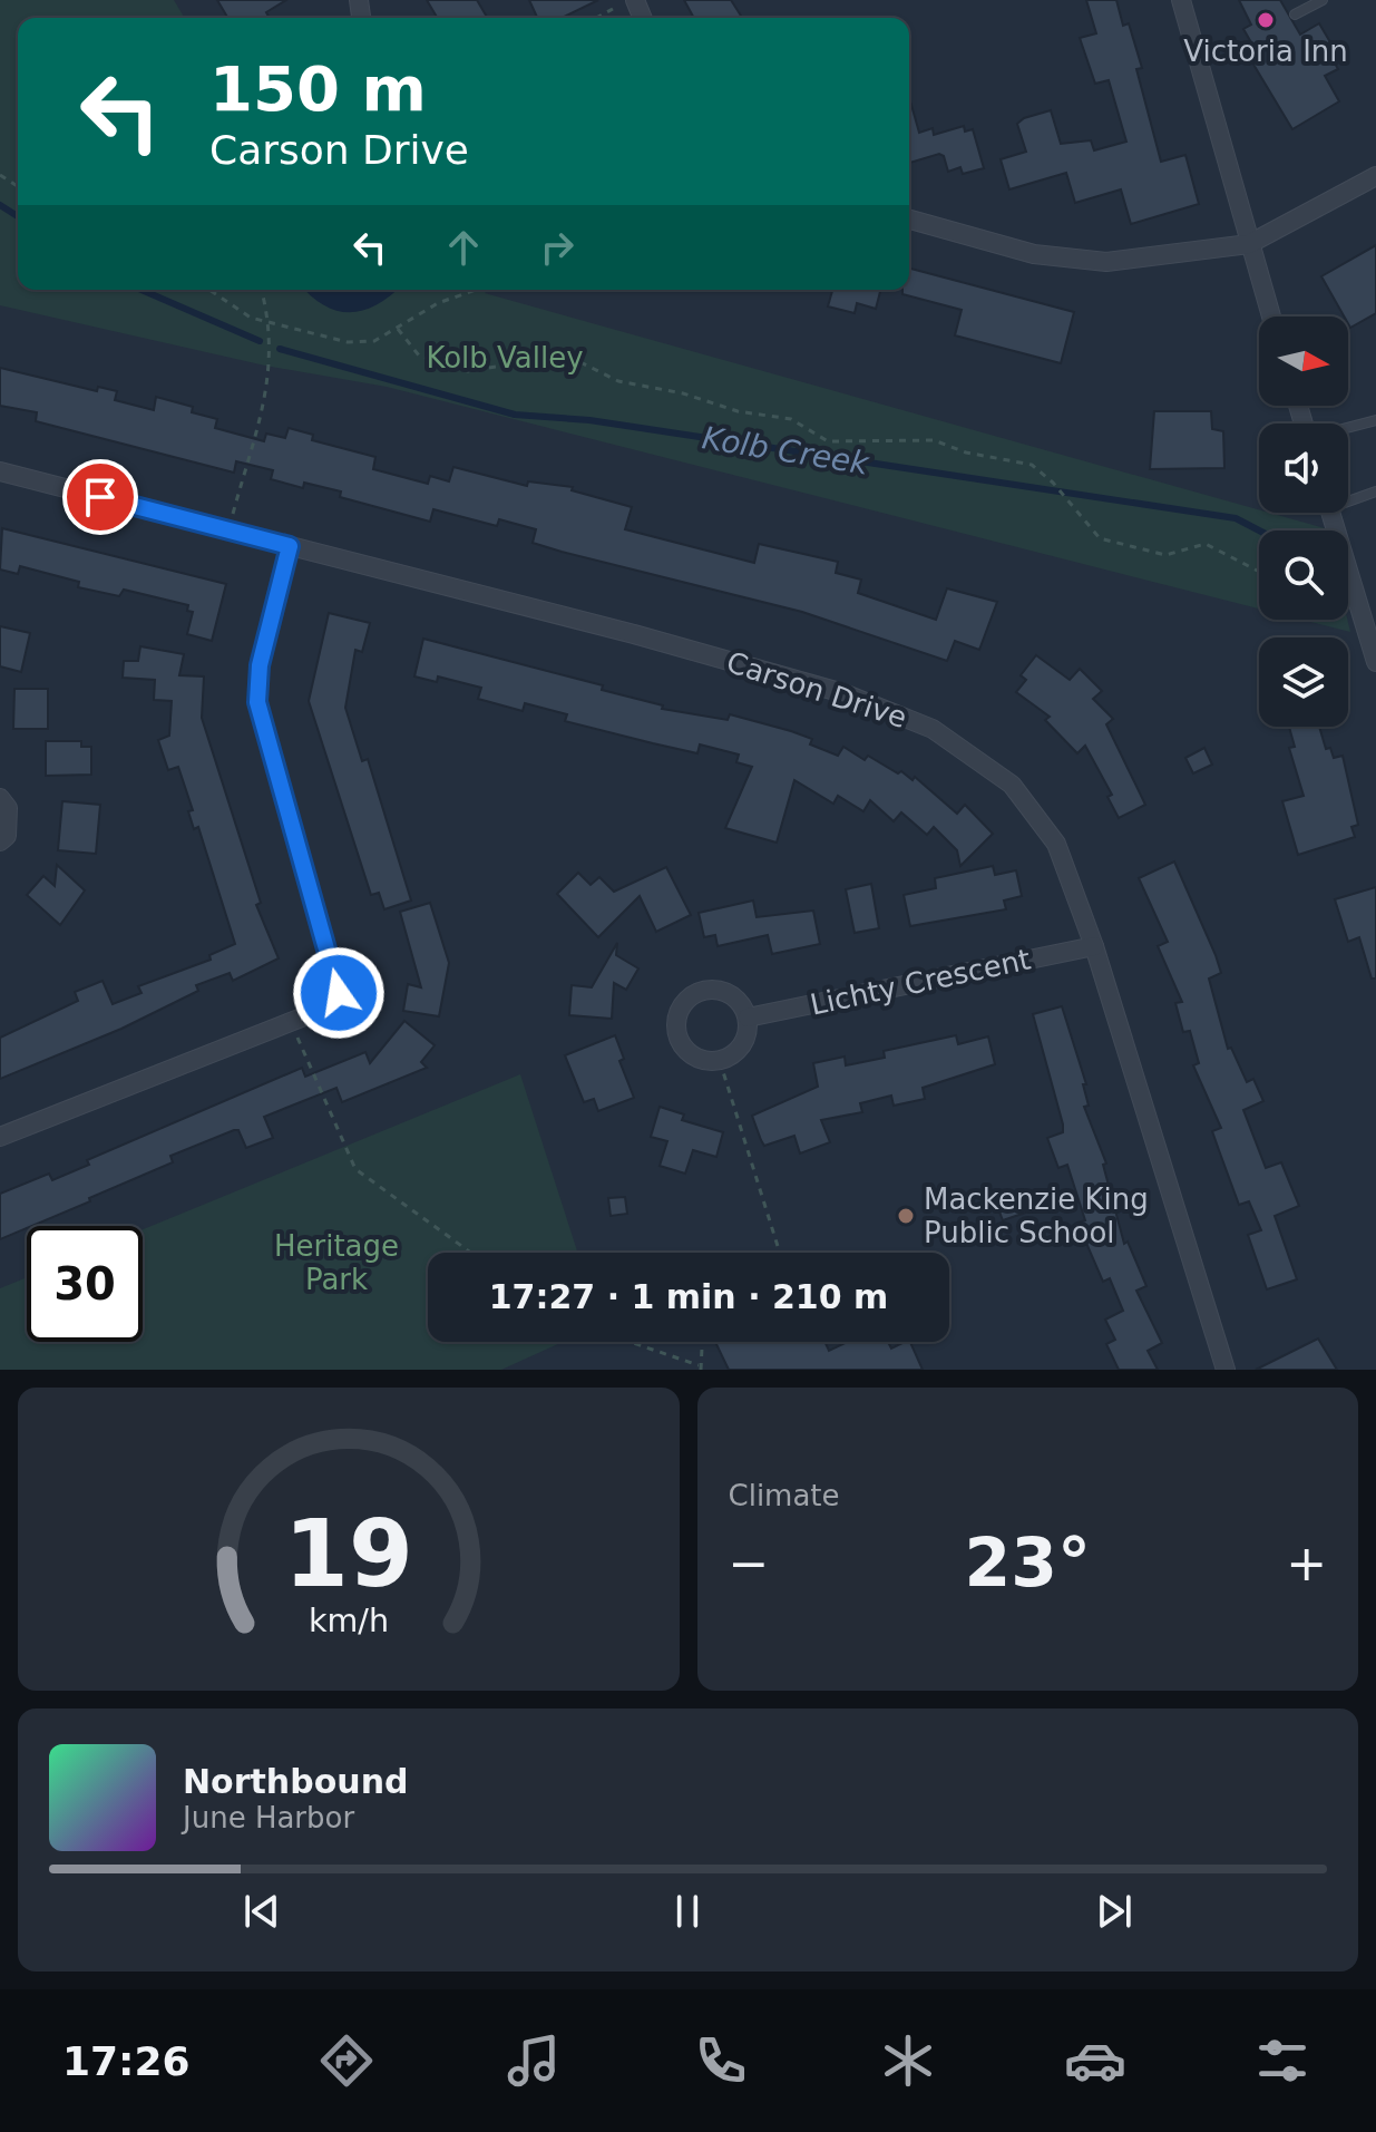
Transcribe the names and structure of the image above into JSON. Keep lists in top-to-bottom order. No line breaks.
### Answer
{"streets":{"street":["Carson Drive","Lichty Crescent"]},"crossings":[["Carson Drive","Lichty Crescent"]],"water":["Kolb Creek"],"parks":["Kolb Valley","Heritage Park"],"places":["Victoria Inn","Mackenzie King Public School"],"north":"right","page":{"turn":["150 m","Carson Drive"],"limit":"30","trip":"17:27 · 1 min · 210 m","tile":"Climate","heat":["−","23°","+"],"song":["Northbound","June Harbor"],"tabs":"17:26","gauge":["19","km/h"]}}
